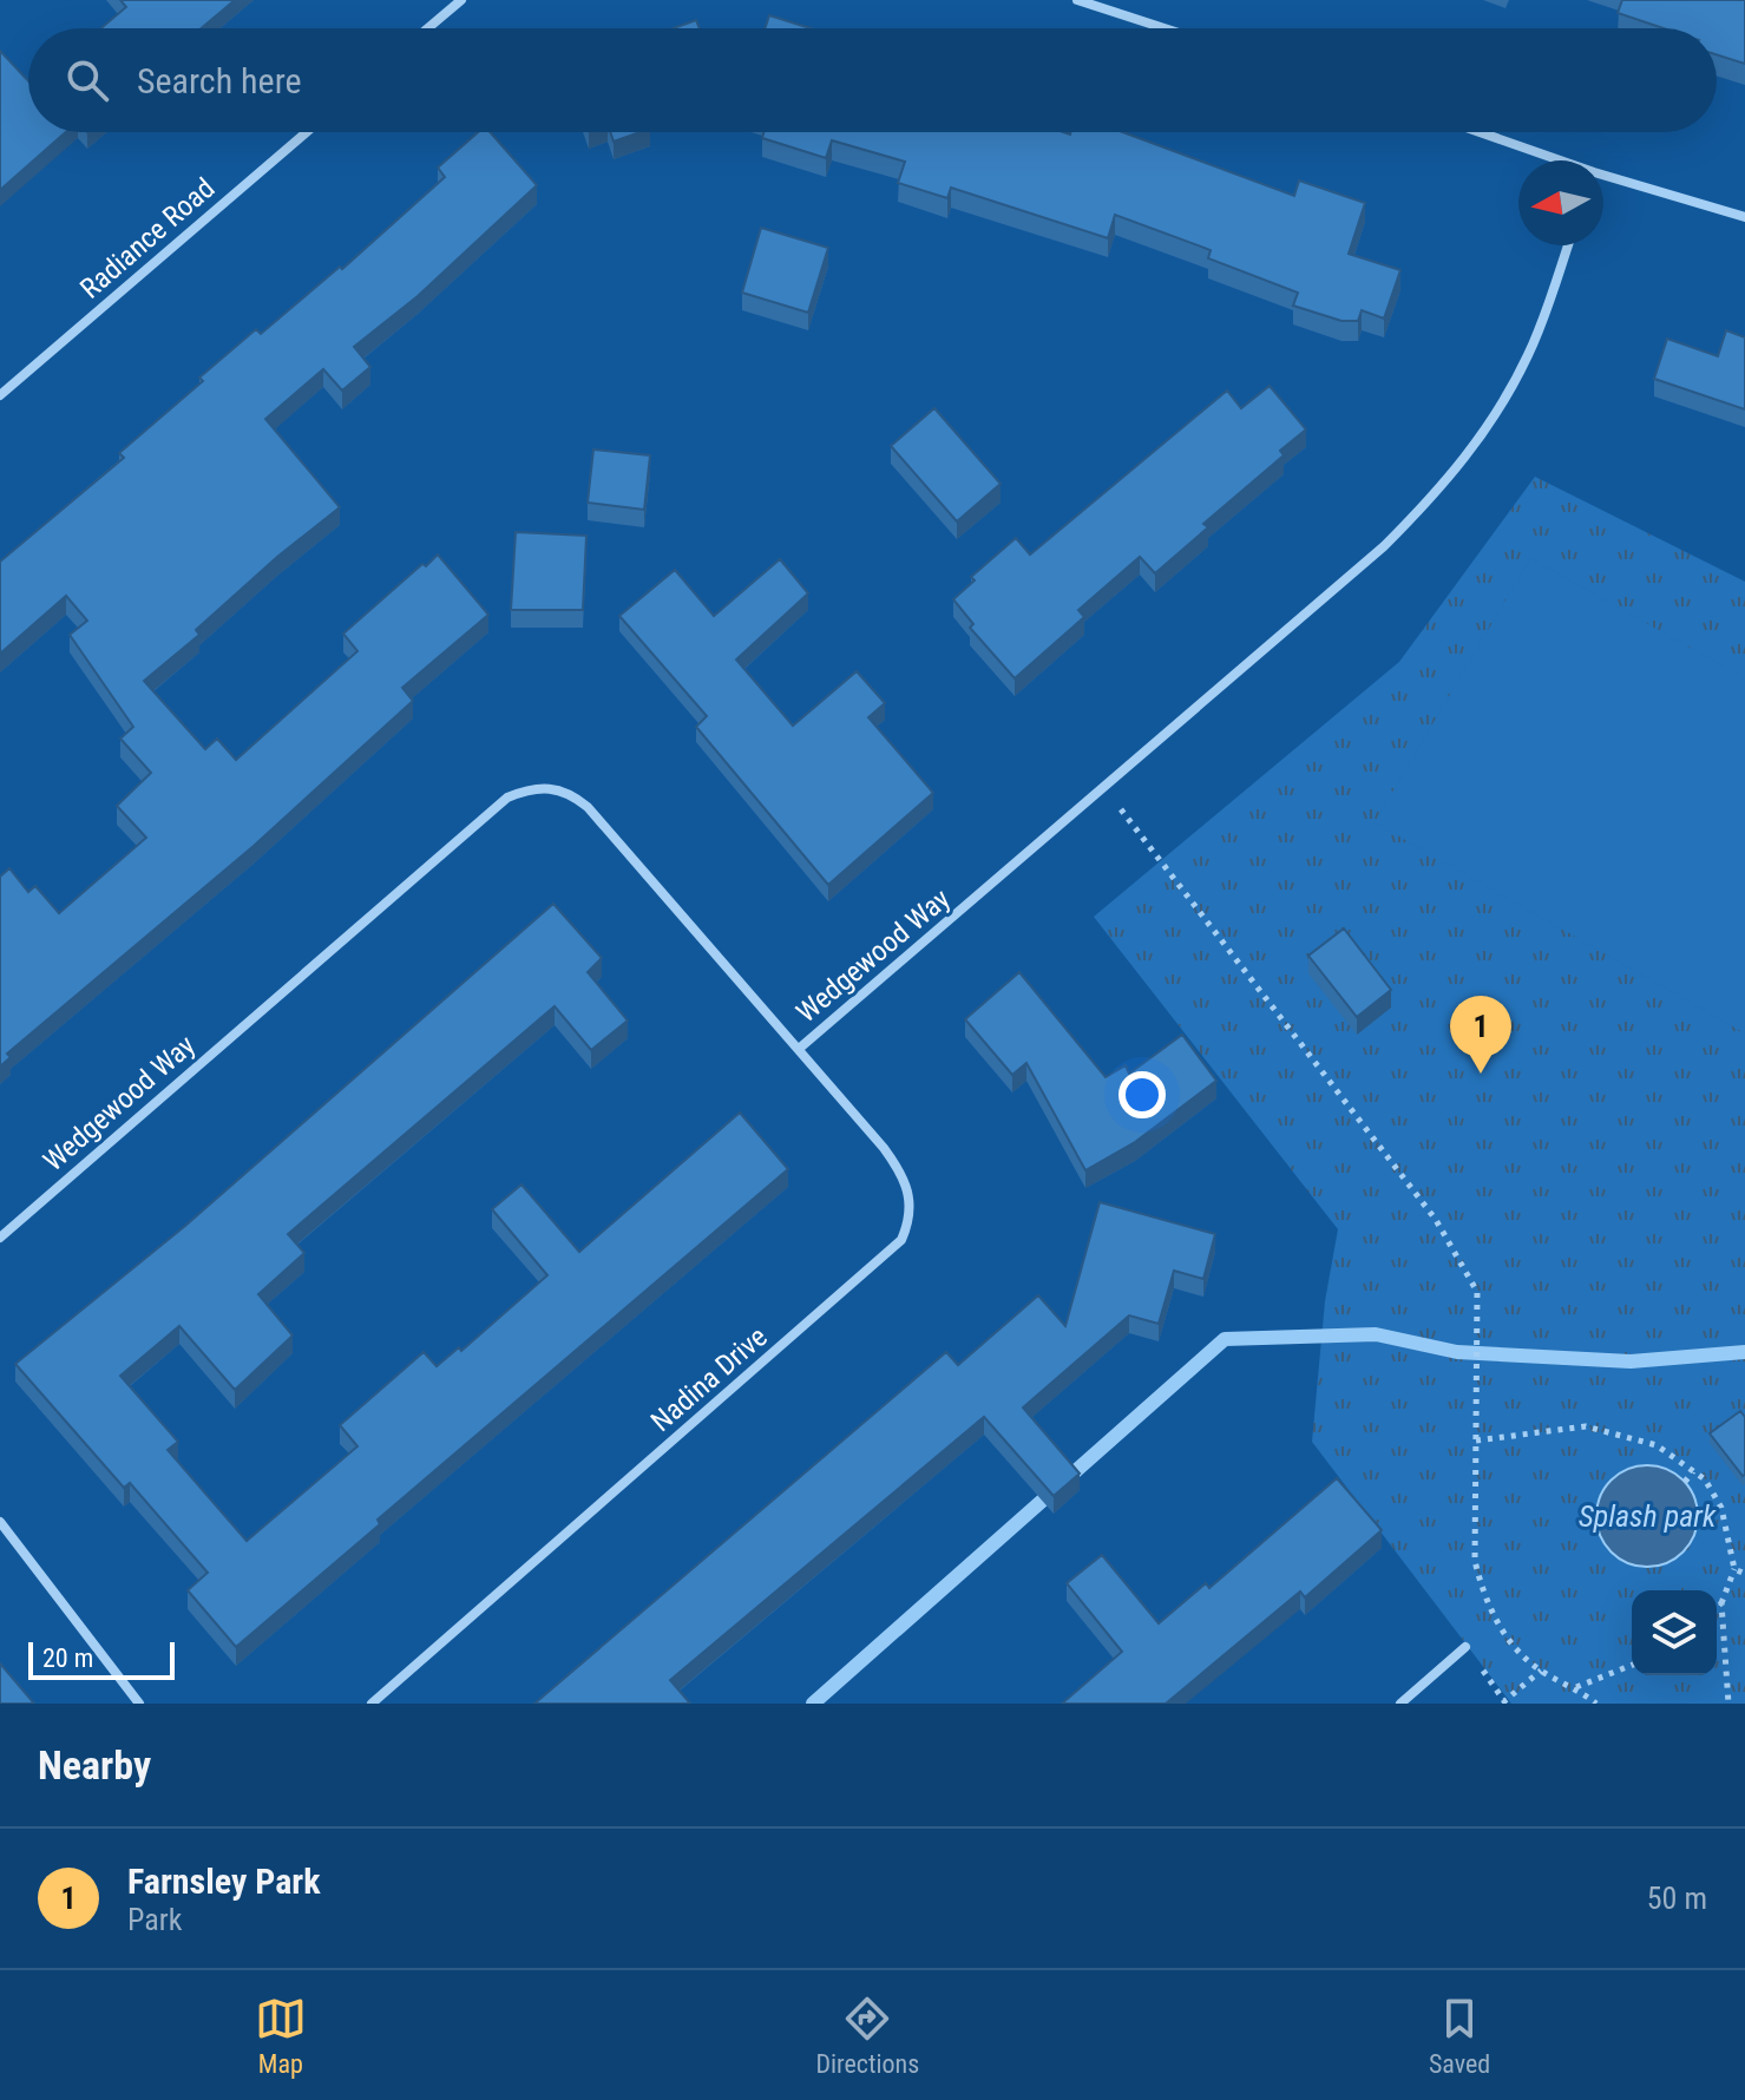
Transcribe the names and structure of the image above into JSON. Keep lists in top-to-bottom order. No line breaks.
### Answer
{"streets":{"street":["Radiance Road","Wedgewood Way","Nadina Drive"]},"crossings":[["Wedgewood Way","Nadina Drive"]],"water":["Splash park"],"scale_bar":"20 m","north":"left","page":{"search":"Search here","pins":"1","scale":"20 m","heading":"Nearby","list":[{"mark":"1","name":"Farnsley Park","note":"Park","value":"50 m"}],"nav":["Map","Directions","Saved"]}}
